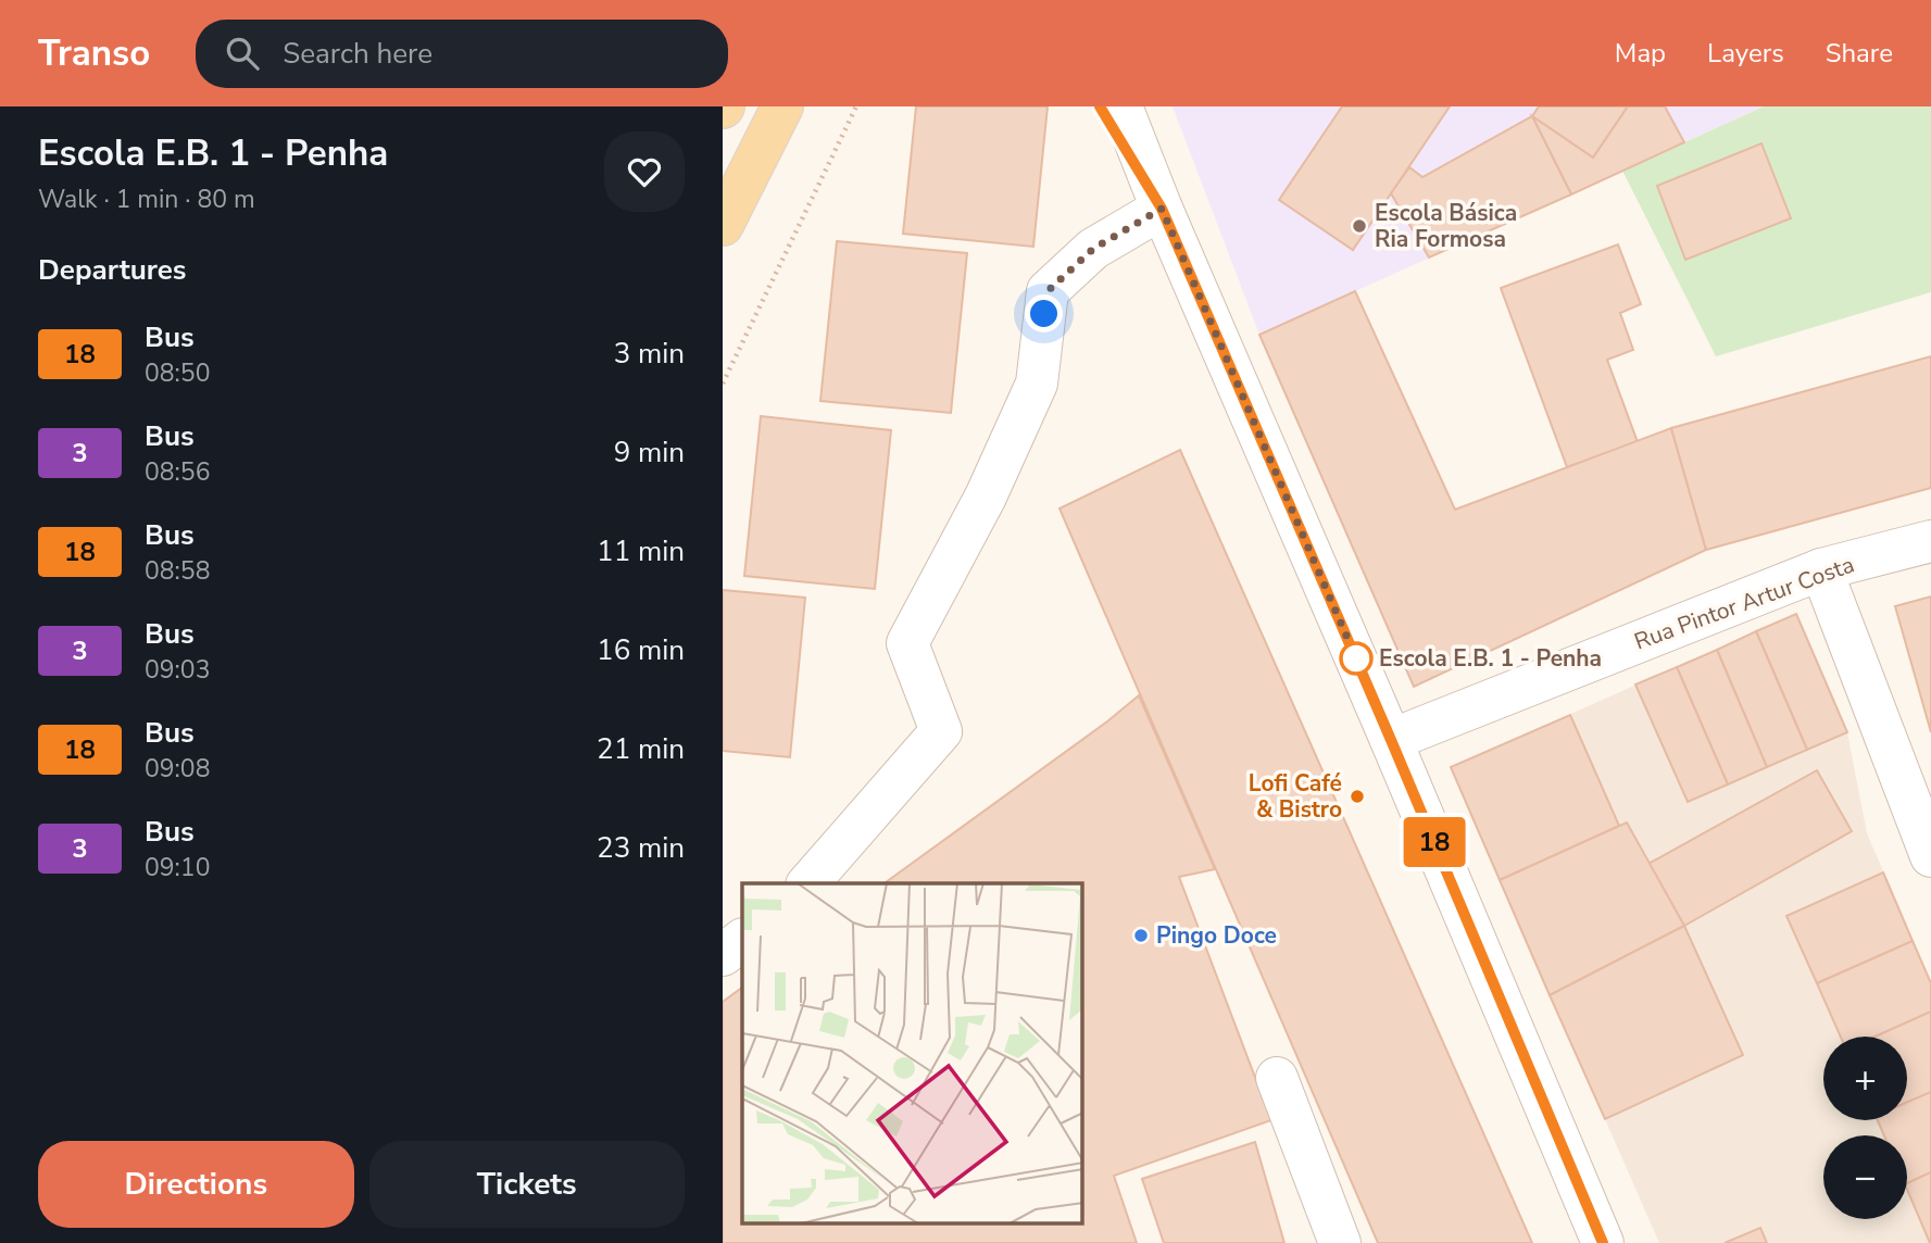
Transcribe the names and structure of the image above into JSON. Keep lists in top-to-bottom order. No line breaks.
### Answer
{"streets":{"street":["Rua Pintor Artur Costa"]},"places":["Escola Básica Ria Formosa","Escola E.B. 1 - Penha","Lofi Café & Bistro","Pingo Doce"],"lines":["bus line 18"],"page":{"header":"Transo","search":"Search here","nav":["Map","Layers","Share"],"heading":[["Escola E.B. 1 - Penha","Walk · 1 min · 80 m"],"Departures"],"on_map":"18","list":[{"mark":"18","name":"Bus","note":"08:50","value":"3 min"},{"mark":"3","name":"Bus","note":"08:56","value":"9 min"},{"mark":"18","name":"Bus","note":"08:58","value":"11 min"},{"mark":"3","name":"Bus","note":"09:03","value":"16 min"},{"mark":"18","name":"Bus","note":"09:08","value":"21 min"},{"mark":"3","name":"Bus","note":"09:10","value":"23 min"}],"map_buttons":["+","−"],"buttons":["Directions","Tickets"]}}
